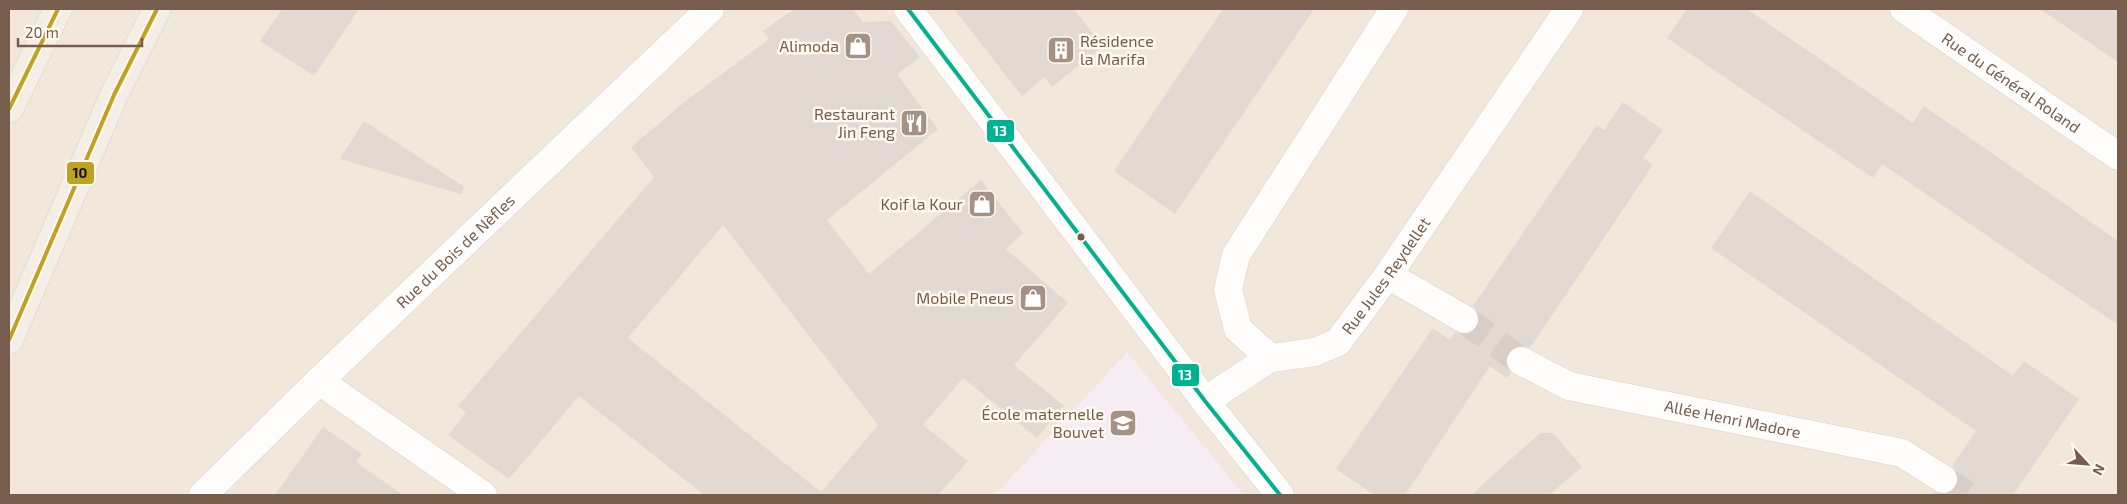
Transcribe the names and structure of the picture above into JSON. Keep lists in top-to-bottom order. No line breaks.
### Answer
{"streets":{"street":["Rue du Général Roland","Rue du Bois de Nèfles","Rue Jules Reydellet","Allée Henri Madore"]},"places":{"shop":["Alimoda","Koif la Kour","Mobile Pneus"],"building":["Résidence la Marifa"],"restaurant":["Restaurant Jin Feng"],"school or university":["École maternelle Bouvet"]},"lines":["transit line 13","transit line 10"],"scale_bar":"20 m","north":"bottom right"}
